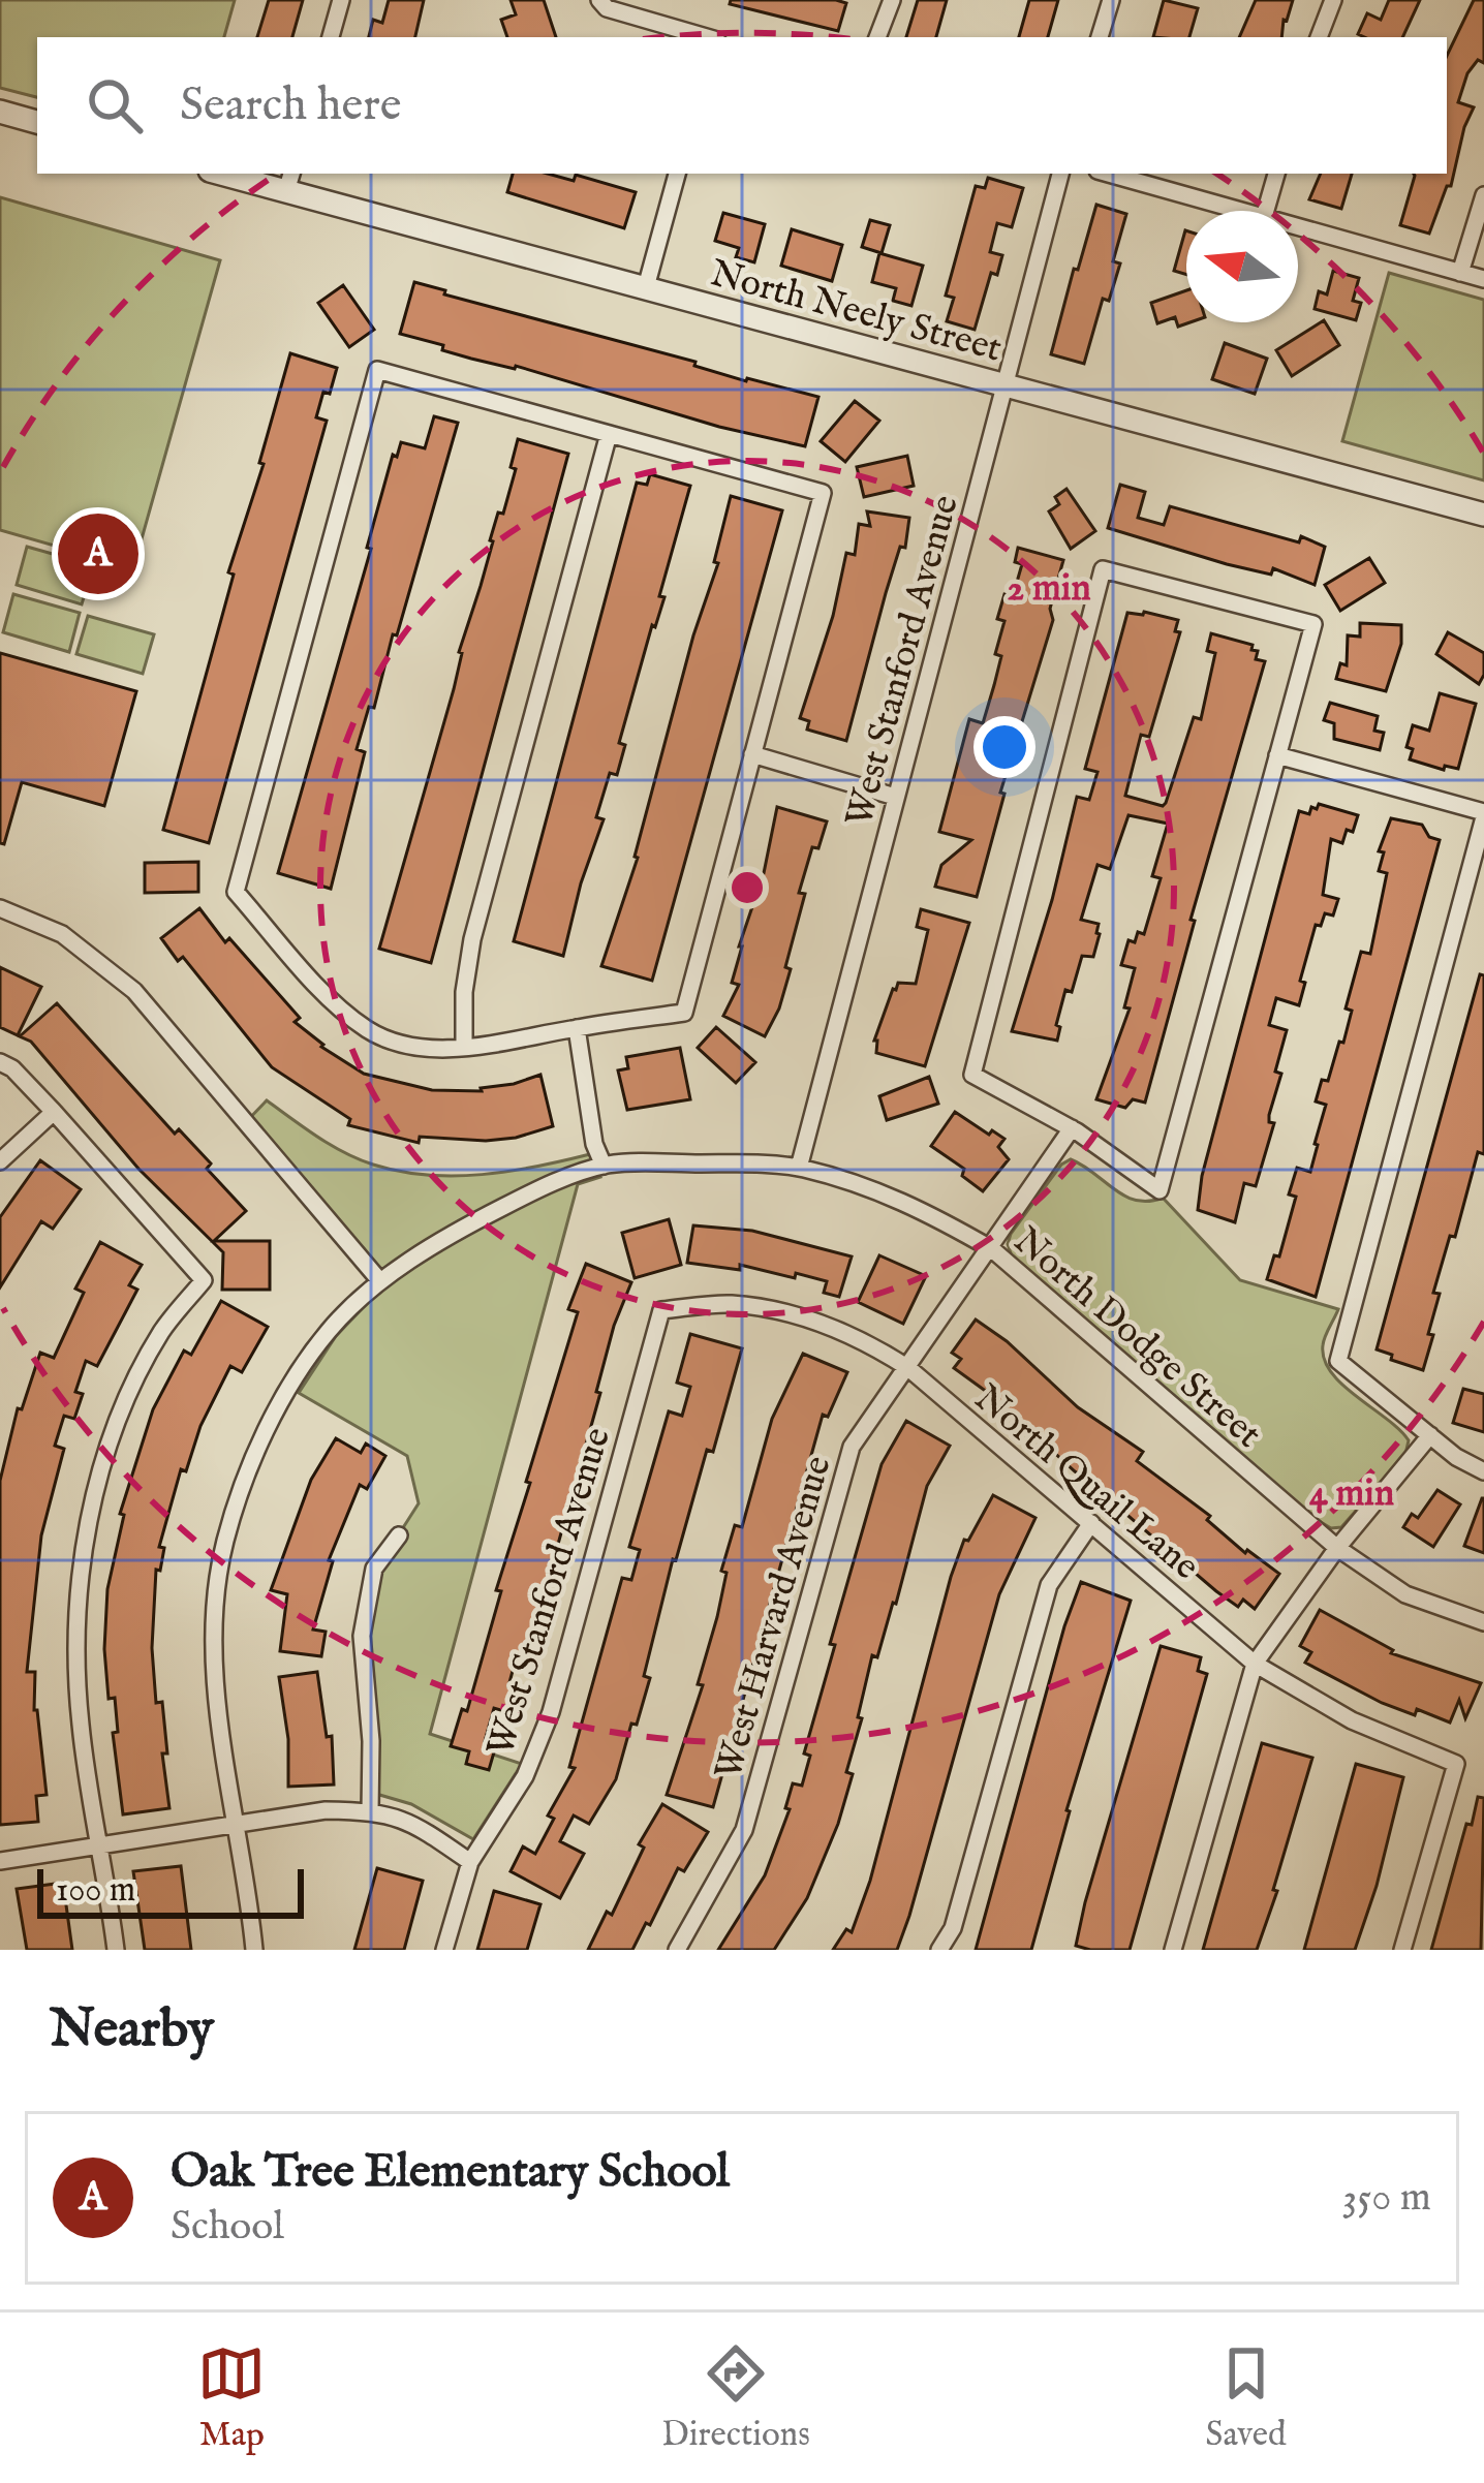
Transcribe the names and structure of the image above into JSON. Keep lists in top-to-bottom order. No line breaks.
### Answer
{"streets":{"street":["North Neely Street","West Stanford Avenue","North Dodge Street","North Quail Lane","West Harvard Avenue"]},"crossings":[["North Neely Street","West Stanford Avenue"],["West Stanford Avenue","North Dodge Street"],["West Stanford Avenue","North Quail Lane"],["North Dodge Street","West Harvard Avenue"],["North Quail Lane","West Harvard Avenue"]],"scale_bar":"100 m","north":"left","page":{"search":"Search here","pins":"A","scale":"100 m","heading":"Nearby","list":[{"mark":"A","name":"Oak Tree Elementary School","note":"School","value":"350 m"}],"nav":["Map","Directions","Saved"]},"rings":["2 min","4 min"]}
